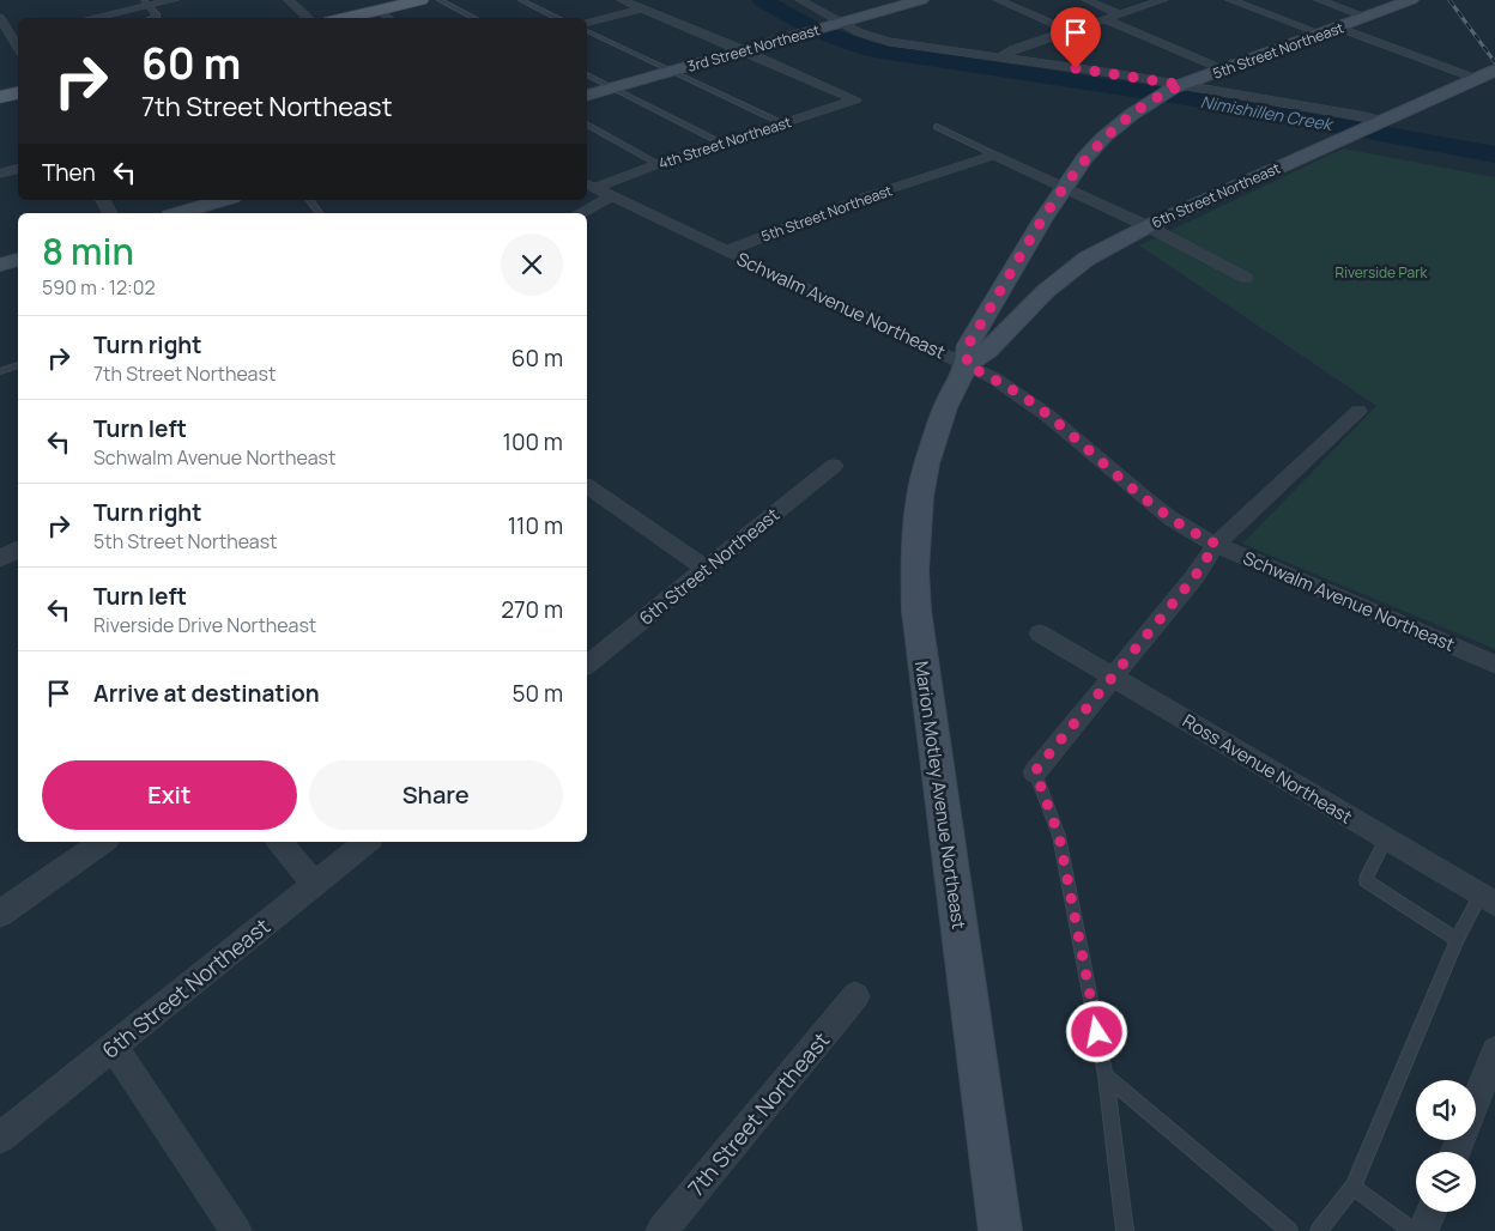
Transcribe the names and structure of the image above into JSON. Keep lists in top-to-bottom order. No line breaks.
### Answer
{"streets":{"main road":["3rd Street Northeast","5th Street Northeast","6th Street Northeast","Marion Motley Avenue Northeast"],"street":["4th Street Northeast","Schwalm Avenue Northeast","Ross Avenue Northeast","7th Street Northeast"]},"crossings":[["3rd Street Northeast","4th Street Northeast"],["5th Street Northeast","6th Street Northeast"],["5th Street Northeast","Schwalm Avenue Northeast"],["5th Street Northeast","Marion Motley Avenue Northeast"],["4th Street Northeast","Schwalm Avenue Northeast"],["6th Street Northeast","Schwalm Avenue Northeast"],["6th Street Northeast","Marion Motley Avenue Northeast"],["Schwalm Avenue Northeast","Marion Motley Avenue Northeast"]],"water":["Nimishillen Creek"],"parks":["Riverside Park"],"page":{"turn":["60 m","7th Street Northeast"],"then":"Then","heading":["8 min","590 m · 12:02"],"list":[{"name":"Turn right","note":"7th Street Northeast","value":"60 m"},{"name":"Turn left","note":"Schwalm Avenue Northeast","value":"100 m"},{"name":"Turn right","note":"5th Street Northeast","value":"110 m"},{"name":"Turn left","note":"Riverside Drive Northeast","value":"270 m"},{"name":"Arrive at destination","value":"50 m"}],"buttons":["Exit","Share"]}}
